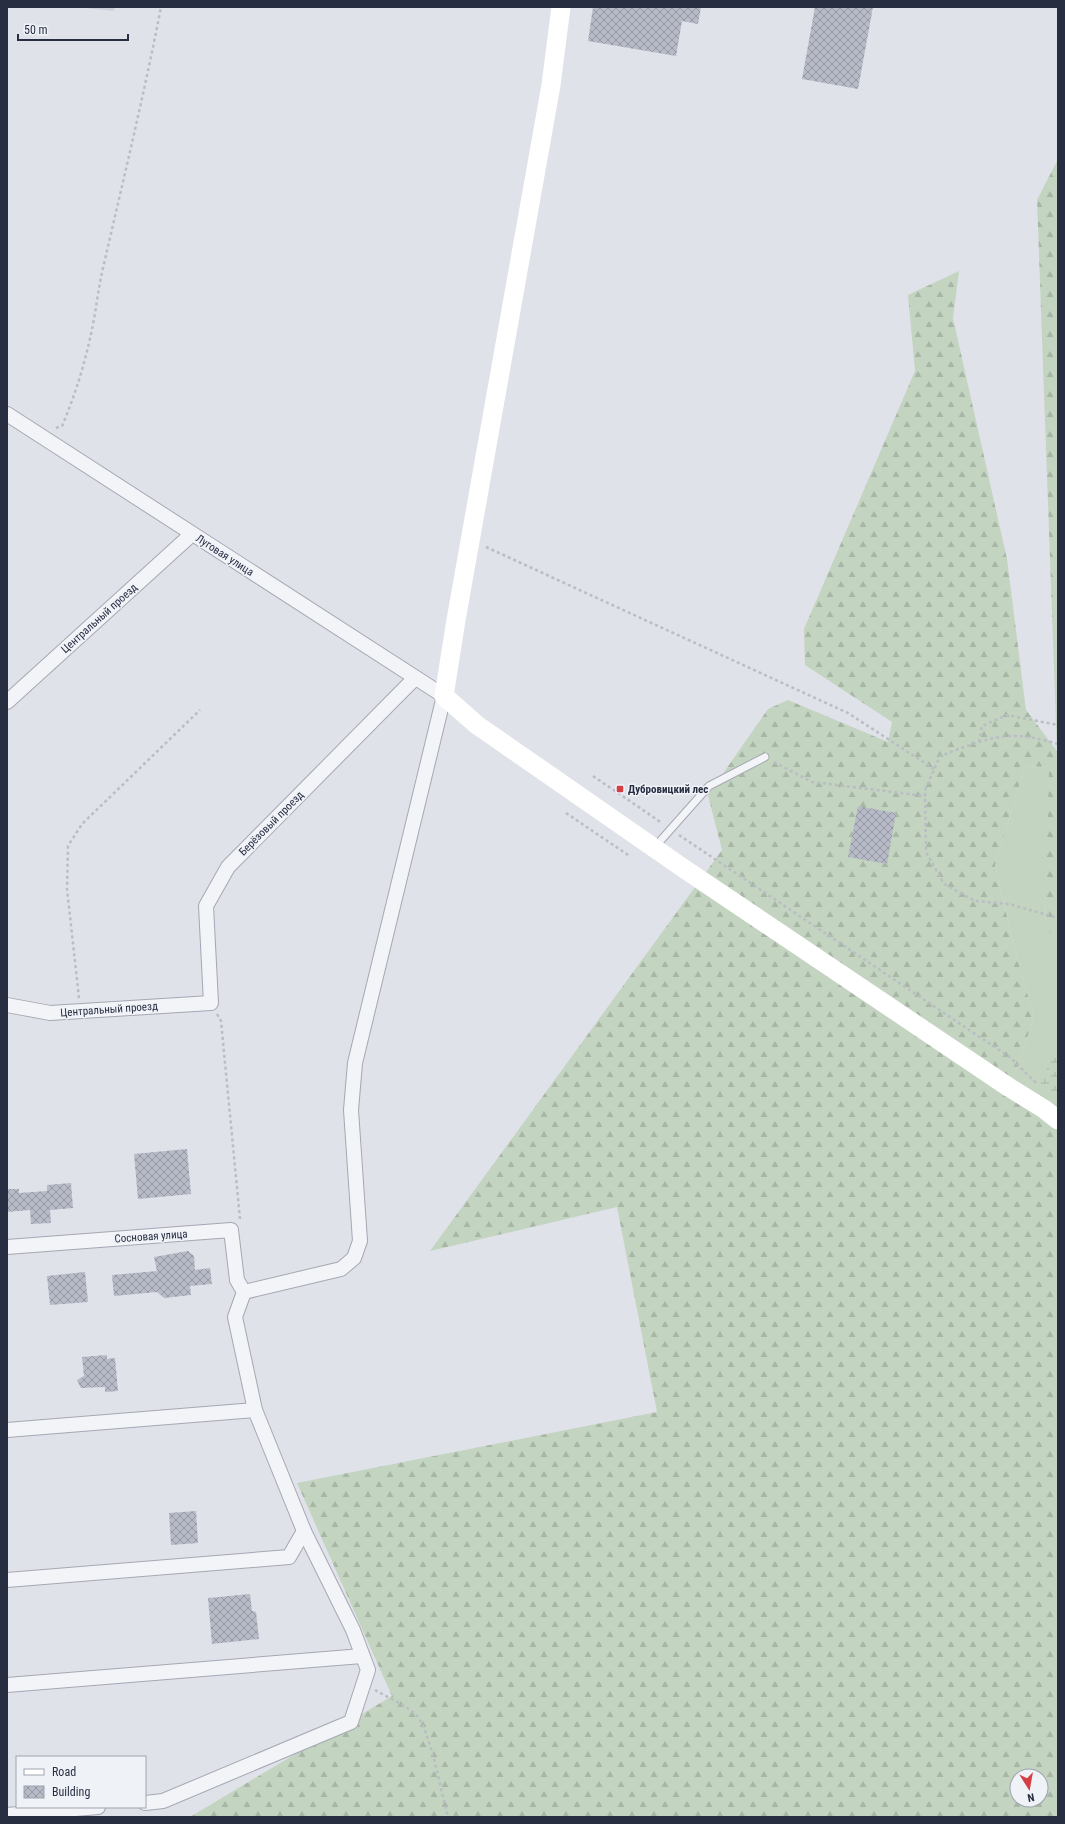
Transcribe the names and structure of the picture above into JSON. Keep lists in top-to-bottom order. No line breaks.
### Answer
{"streets":{"street":["Луговая улица","Центральный проезд","Берёзовый проезд","Сосновая улица"]},"crossings":[["Луговая улица","Центральный проезд"],["Луговая улица","Берёзовый проезд"],["Центральный проезд","Берёзовый проезд"]],"places":{"transit":["Дубровицкий лес"]},"legend":["Road","Building"],"scale_bar":"50 m","north":"bottom"}
